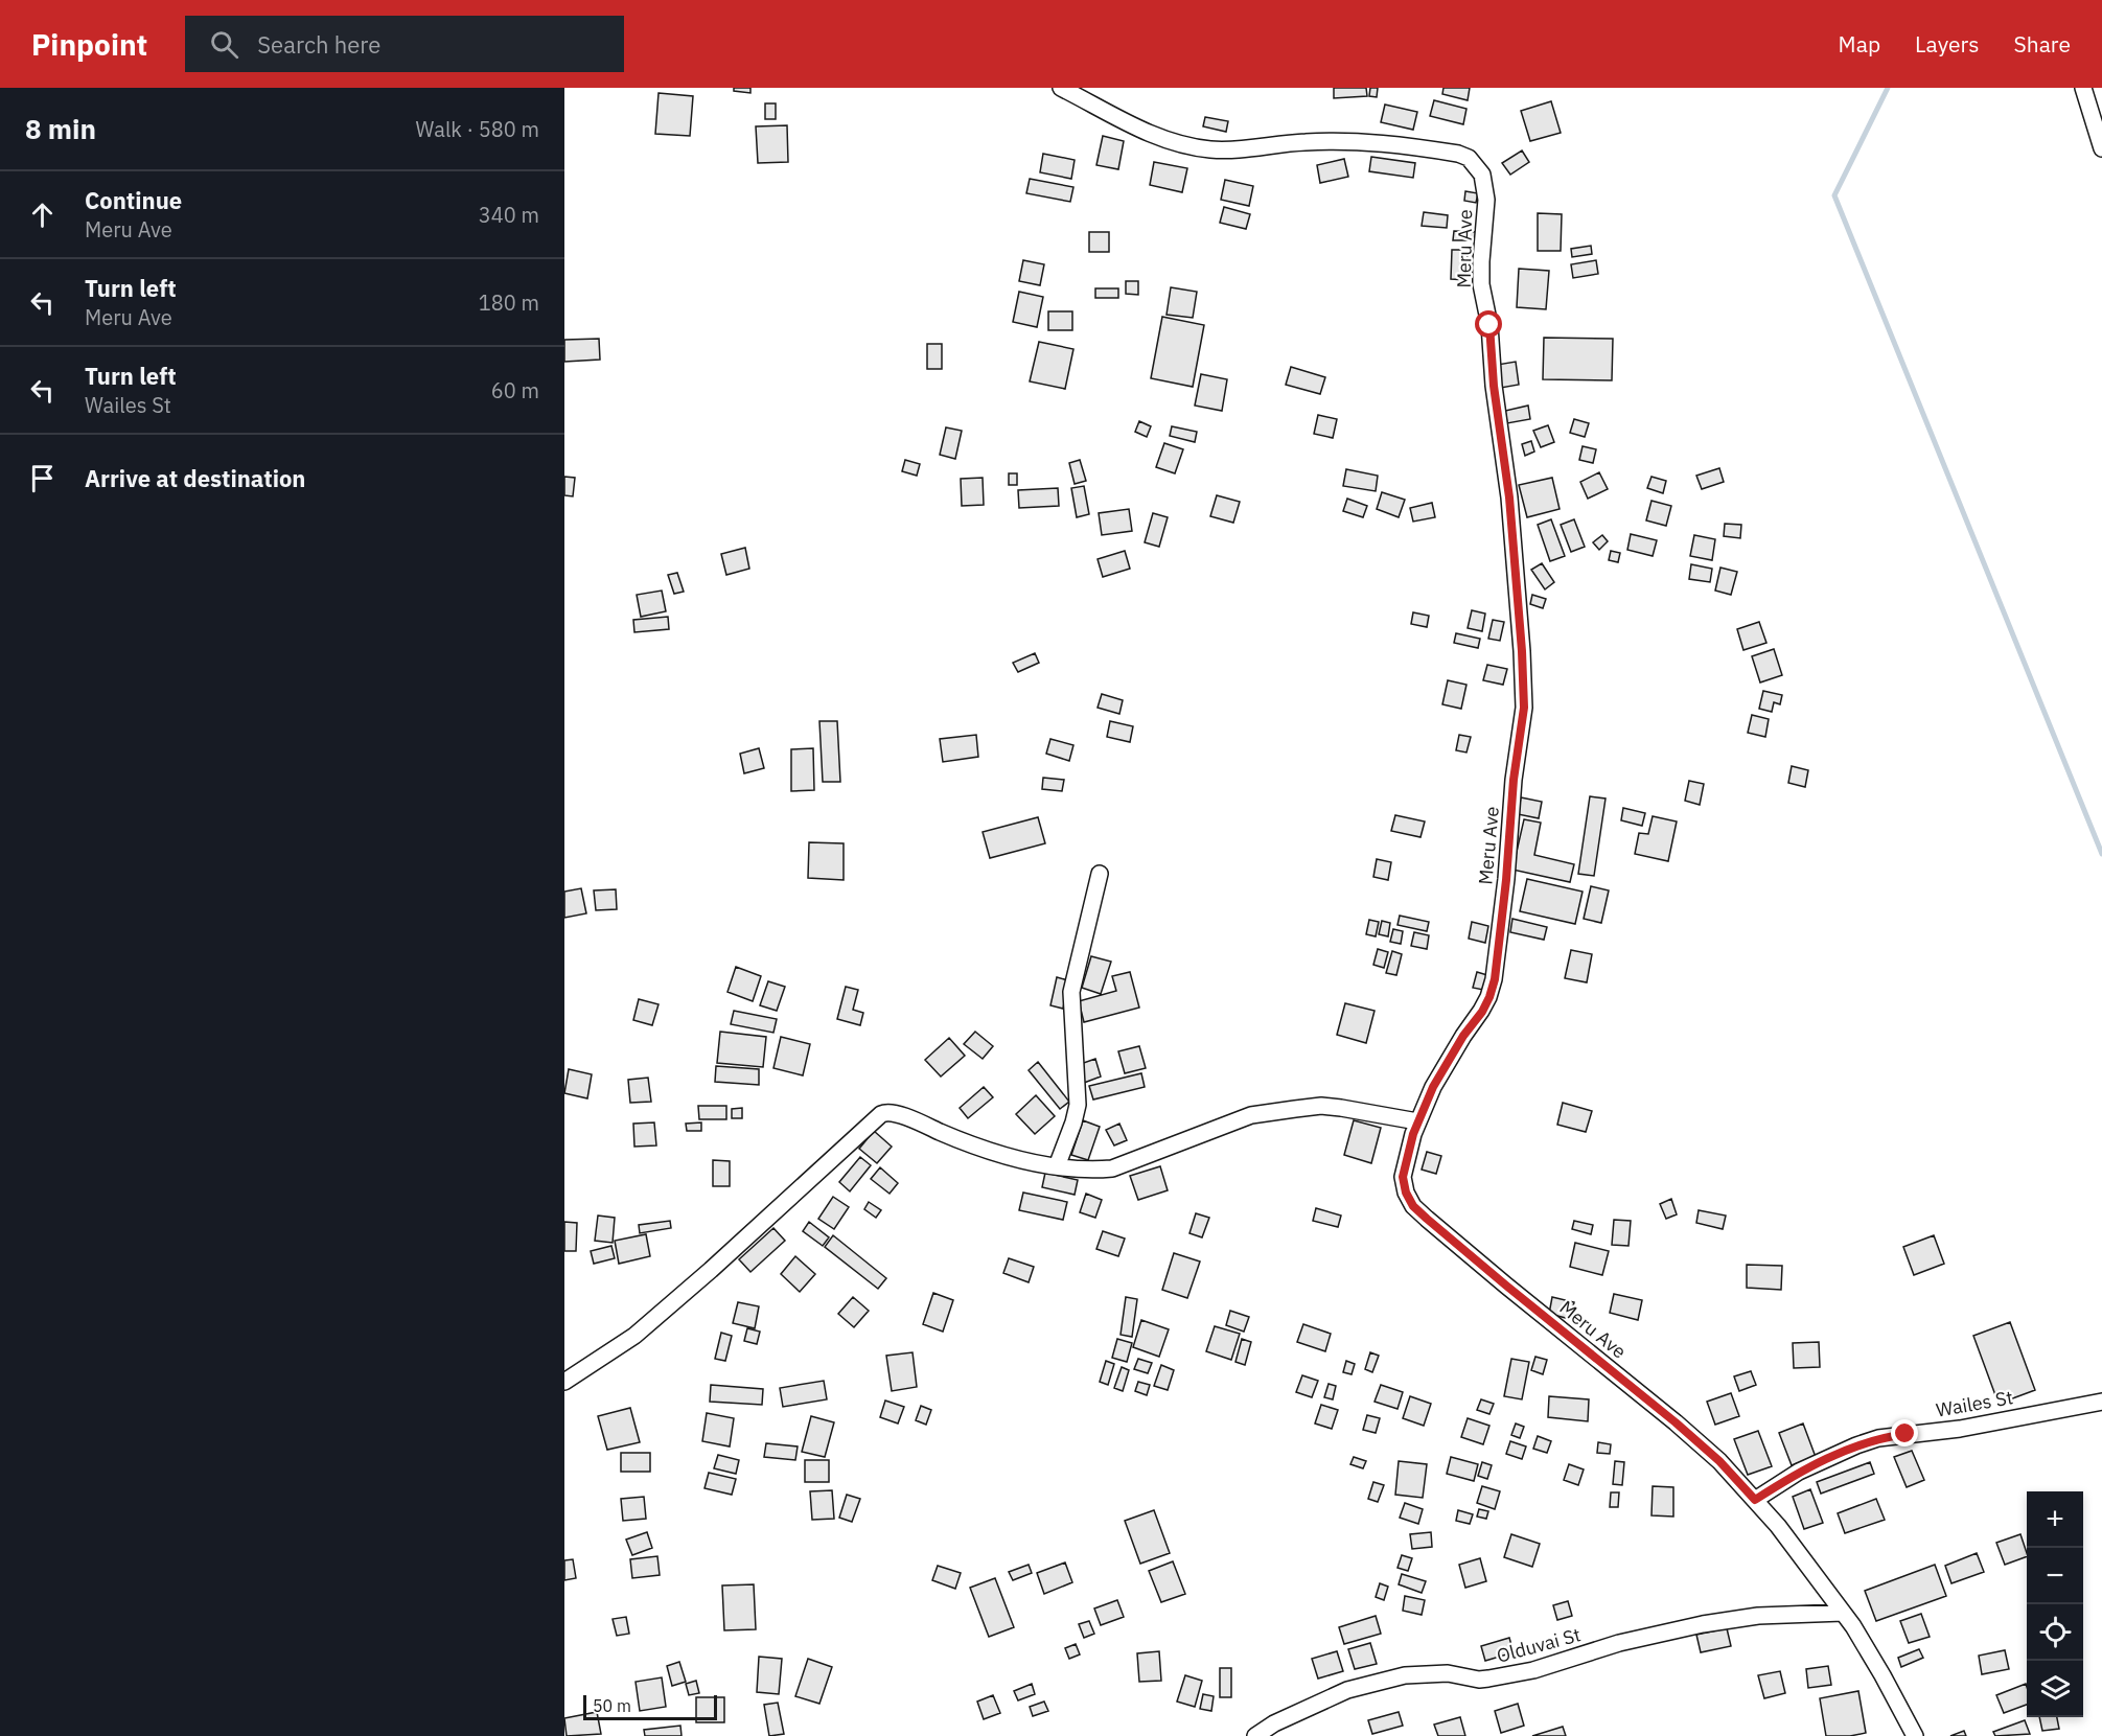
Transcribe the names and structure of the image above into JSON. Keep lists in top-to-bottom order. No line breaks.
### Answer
{"streets":{"street":["Meru Ave","Wailes St","Olduvai St"]},"crossings":[["Meru Ave","Wailes St"],["Meru Ave","Olduvai St"]],"scale_bar":"50 m","page":{"header":"Pinpoint","search":"Search here","nav":["Map","Layers","Share"],"heading":["8 min","Walk · 580 m"],"list":[["Continue","Meru Ave","340 m"],["Turn left","Meru Ave","180 m"],["Turn left","Wailes St","60 m"],"Arrive at destination"],"map_buttons":["+","−"],"scale":"50 m"}}
